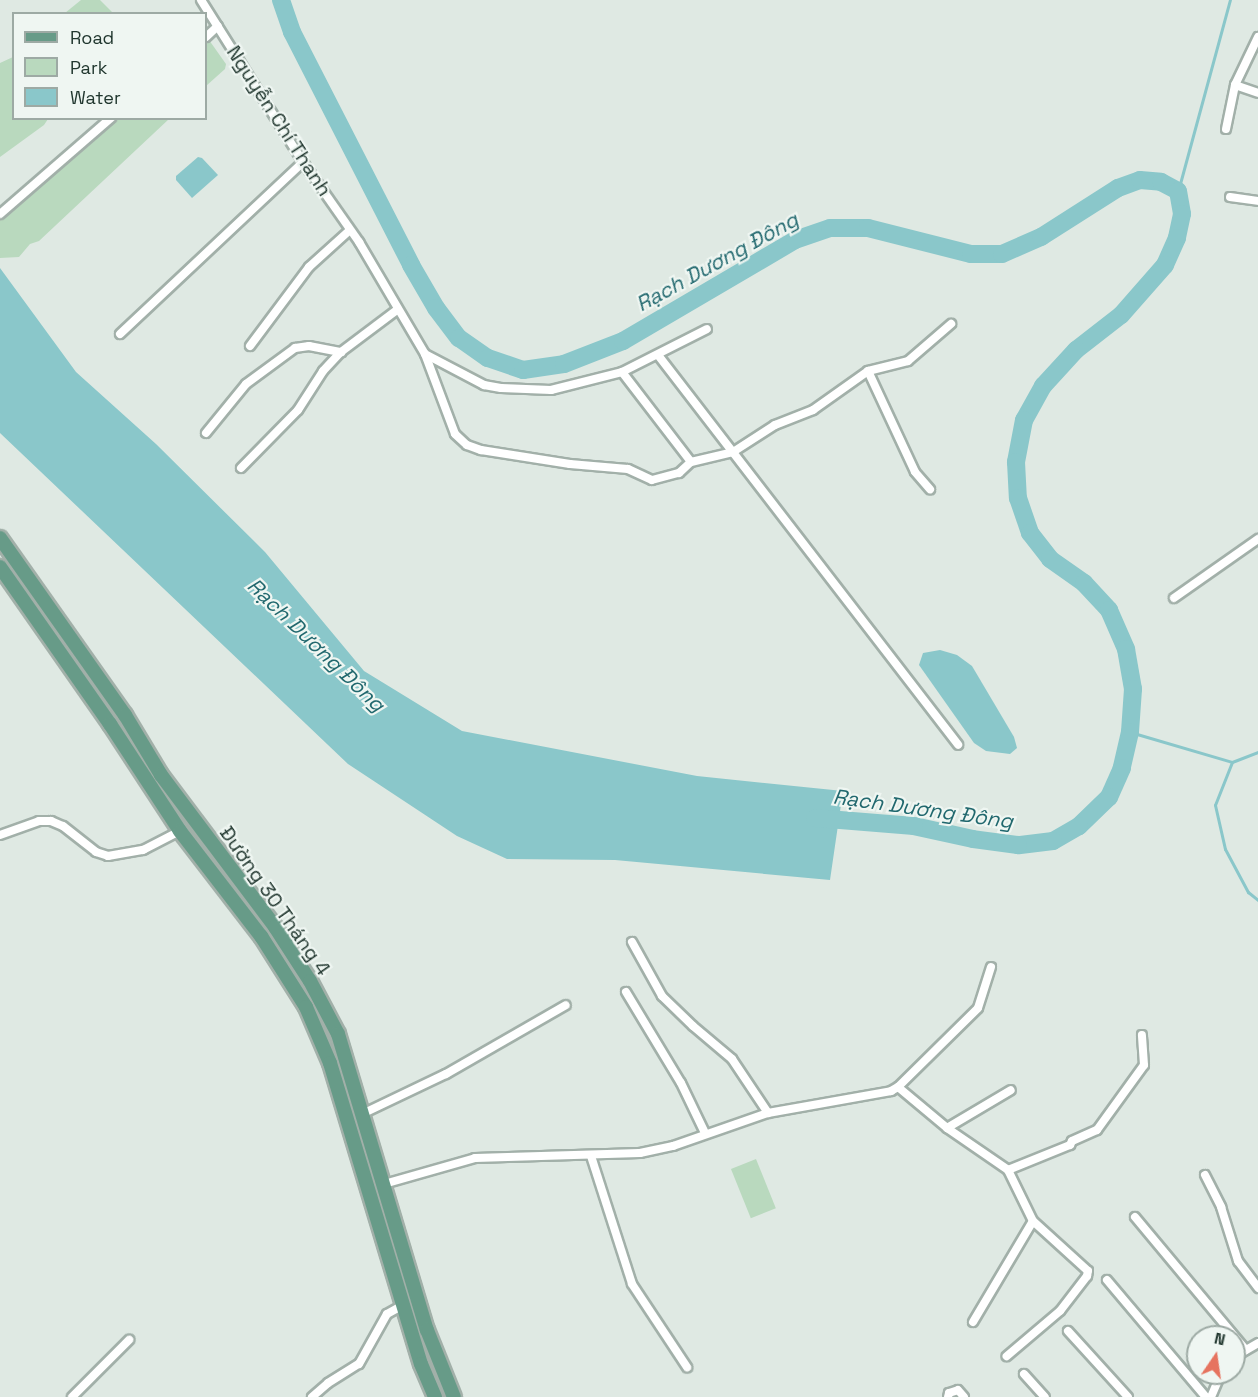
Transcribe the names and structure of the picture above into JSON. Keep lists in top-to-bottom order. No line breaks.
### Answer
{"streets":{"main road":["Đường 30 Tháng 4"],"street":["Nguyễn Chí Thanh"]},"water":["Rạch Dương Đông"],"legend":["Road","Park","Water"],"north":"top"}
